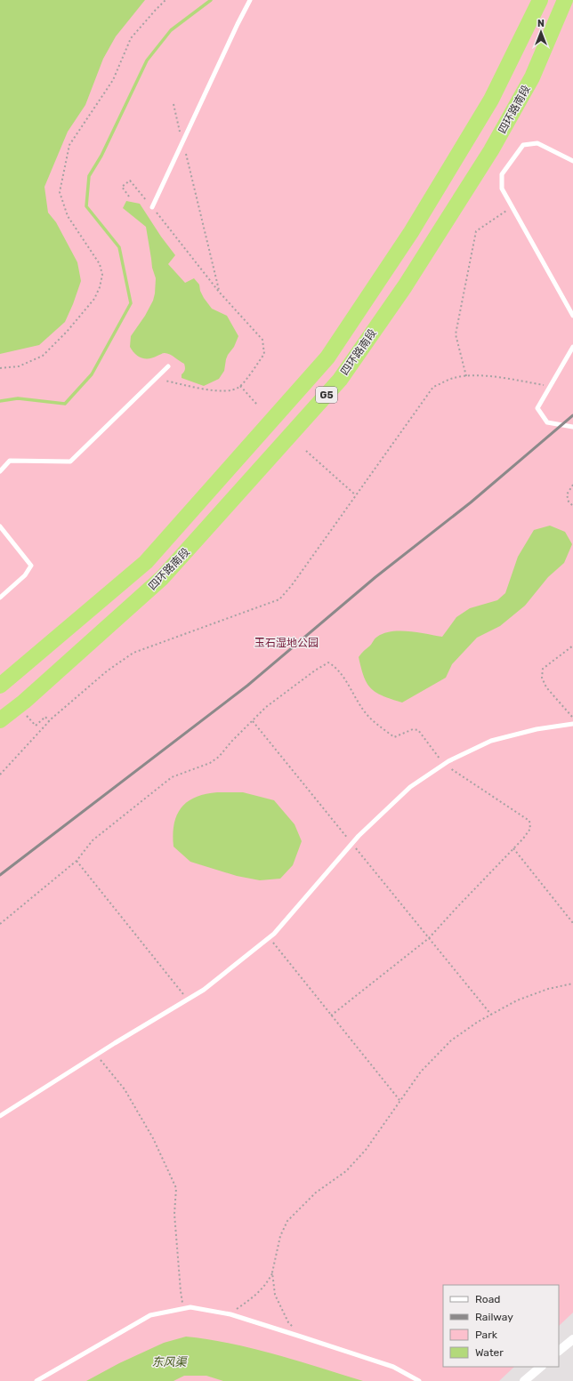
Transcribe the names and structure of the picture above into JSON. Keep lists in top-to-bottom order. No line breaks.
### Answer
{"streets":{"highway":["四环路南段","G5"]},"water":["东风渠"],"parks":["玉石湿地公园"],"legend":["Road","Railway","Park","Water"],"north":"top"}
